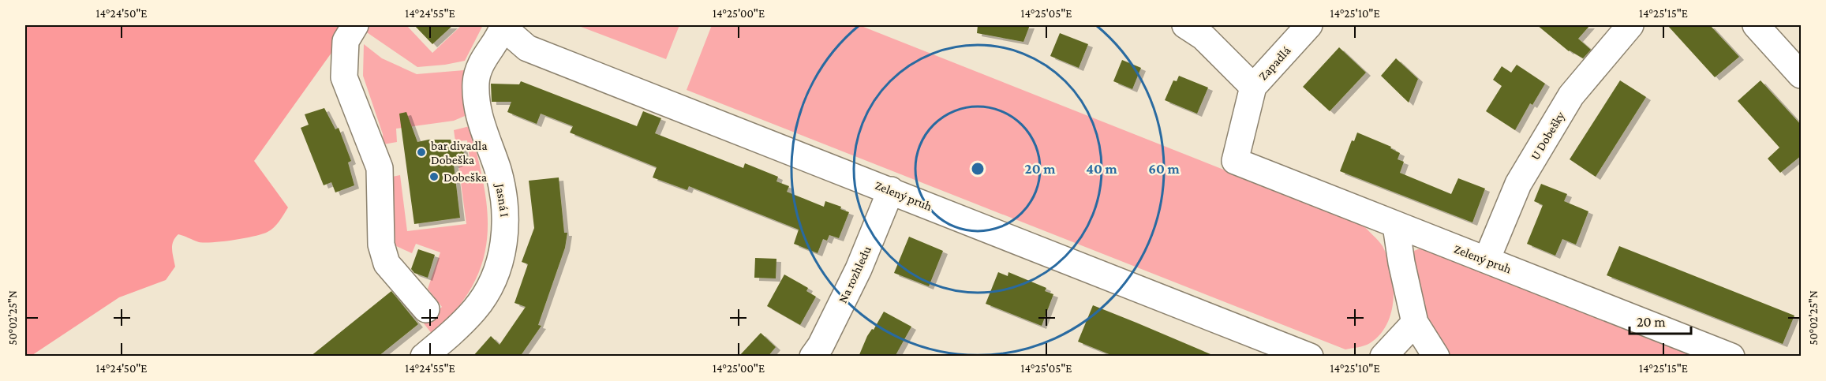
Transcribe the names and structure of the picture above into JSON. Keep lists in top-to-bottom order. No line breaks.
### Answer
{"streets":{"street":["Zapadlá","U Dobešky","Zelený pruh","Jasná I","Na rozhledu"]},"crossings":[["Zapadlá","Zelený pruh"],["U Dobešky","Zelený pruh"],["Zelený pruh","Jasná I"],["Zelený pruh","Na rozhledu"]],"places":["bar divadla Dobeška","Dobeška"],"scale_bar":"20 m","coordinates":["14°24'50\"E","14°24'55\"E","14°25'00\"E","14°25'05\"E","14°25'10\"E","14°25'15\"E","50°02'25\"N"],"rings":["20 m","40 m","60 m"]}
